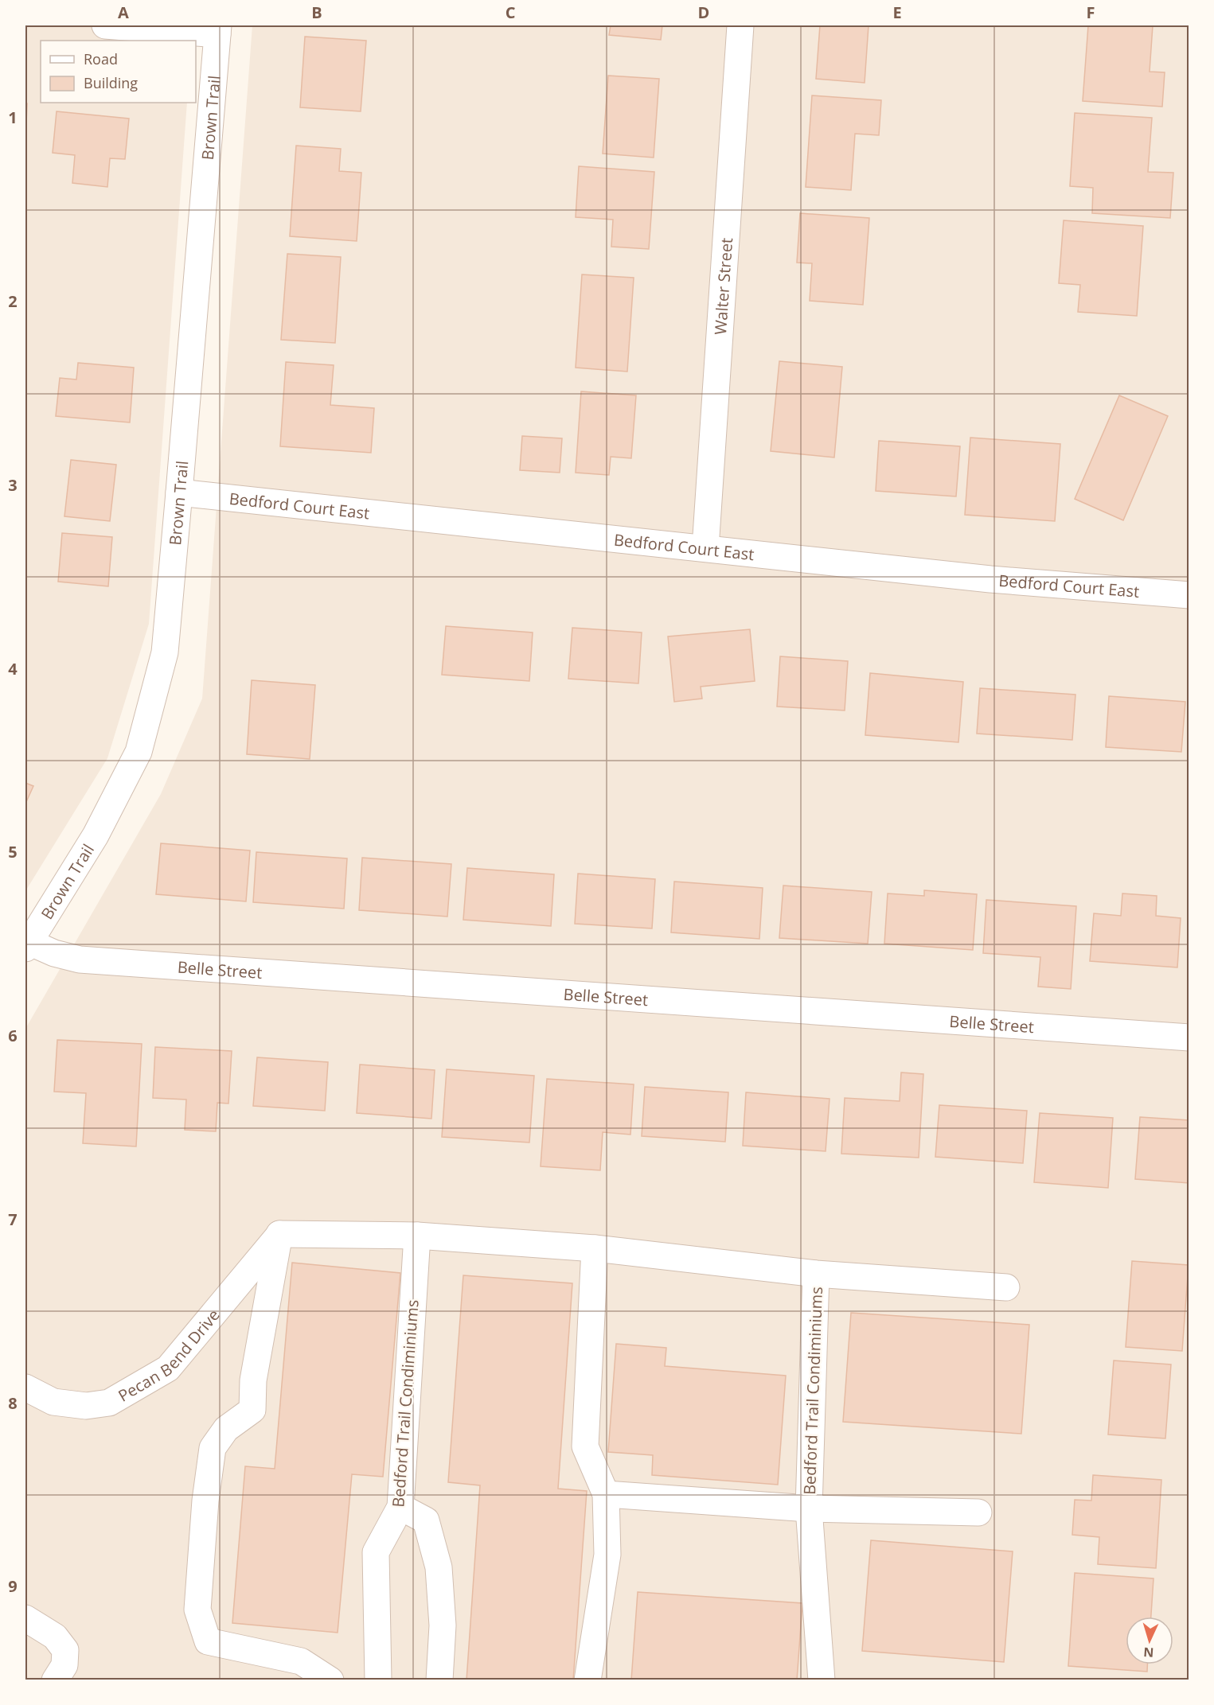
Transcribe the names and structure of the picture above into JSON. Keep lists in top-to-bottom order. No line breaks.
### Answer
{"streets":{"street":["Brown Trail","Walter Street","Bedford Court East","Belle Street","Pecan Bend Drive","Bedford Trail Condiminiums"]},"crossings":[["Brown Trail","Bedford Court East"],["Brown Trail","Belle Street"],["Walter Street","Bedford Court East"],["Pecan Bend Drive","Bedford Trail Condiminiums"]],"legend":["Road","Building"],"north":"bottom","grid":{"columns":["A","B","C","D","E","F"],"rows":["1","2","3","4","5","6","7","8","9"]}}
